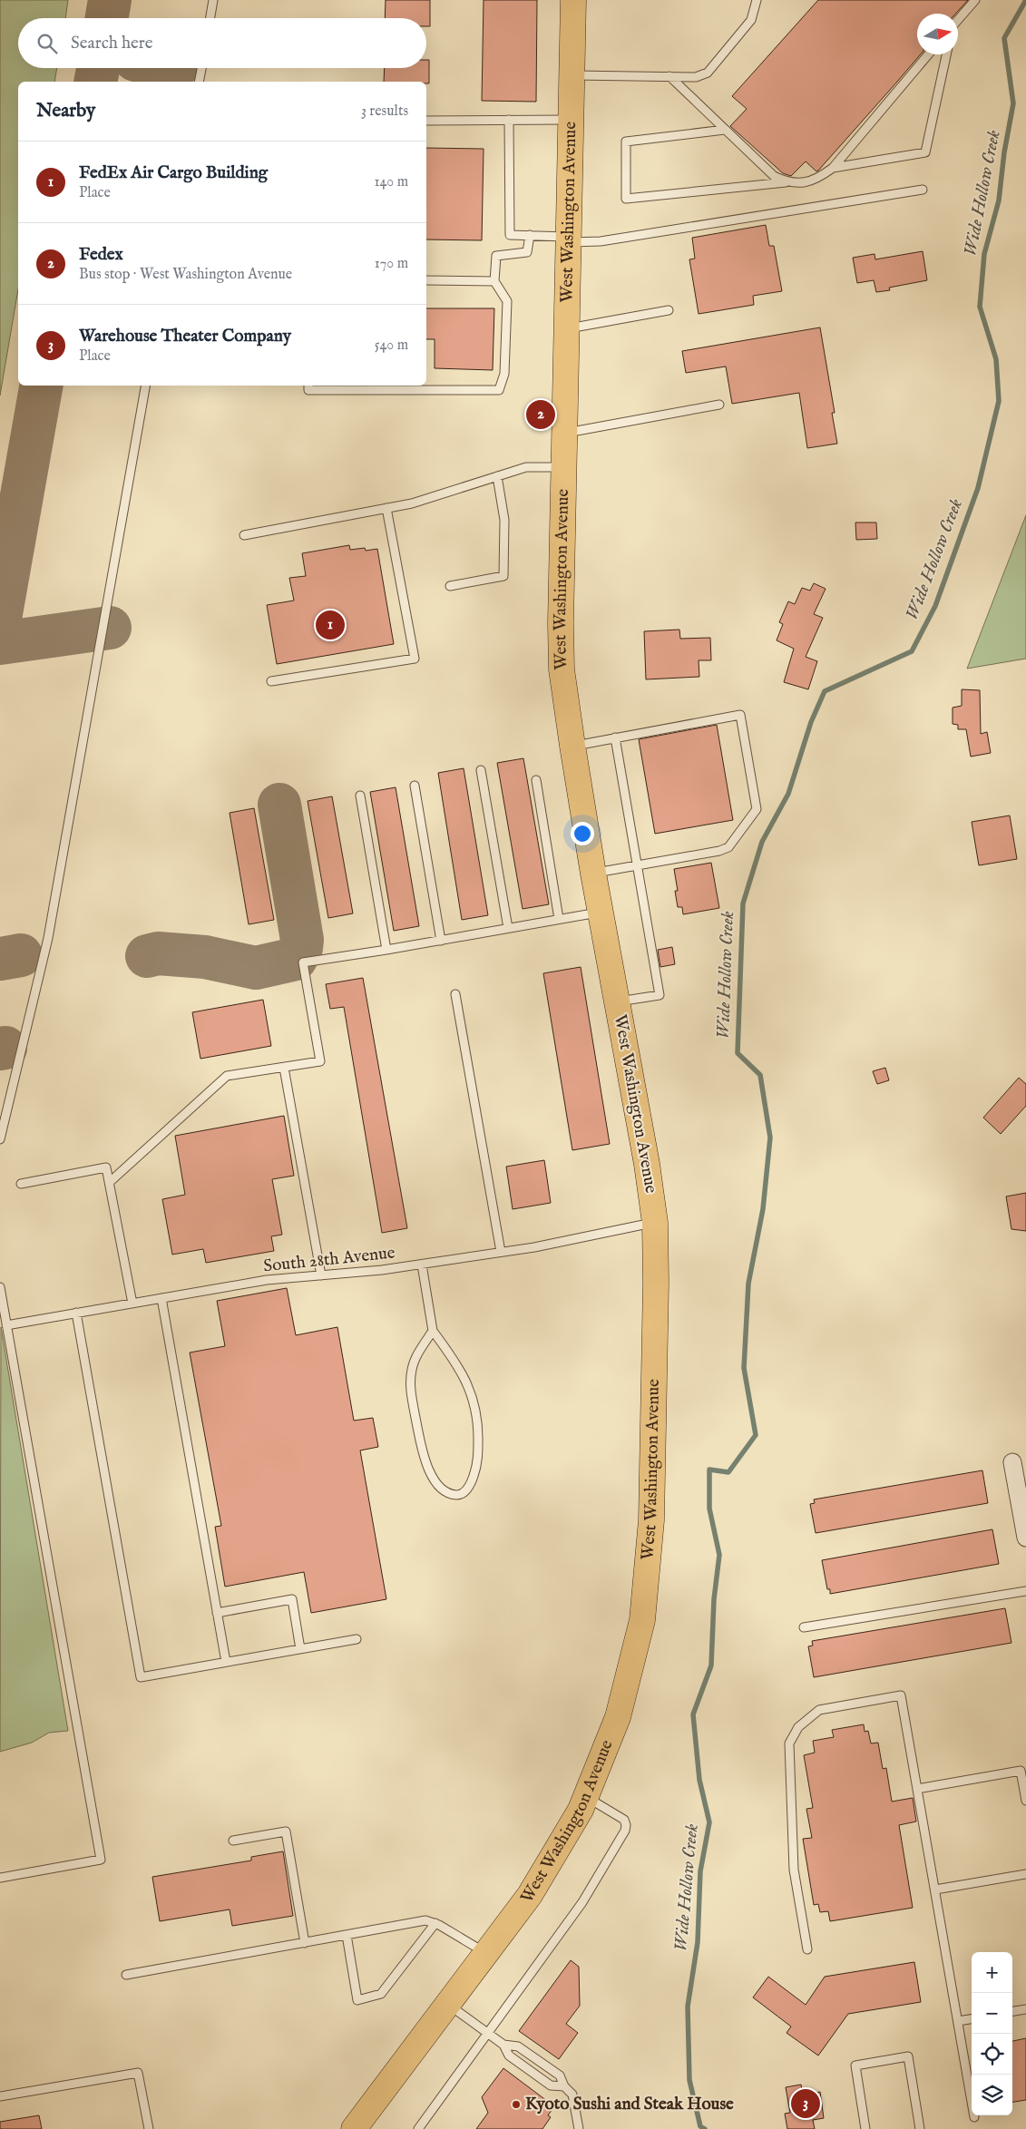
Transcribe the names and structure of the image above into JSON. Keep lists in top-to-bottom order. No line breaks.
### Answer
{"streets":{"main road":["West Washington Avenue"],"lane":["South 28th Avenue"]},"crossings":[["West Washington Avenue","South 28th Avenue"]],"water":["Wide Hollow Creek"],"places":["Kyoto Sushi and Steak House"],"north":"right","page":{"search":"Search here","heading":["Nearby","3 results"],"list":[{"mark":"1","name":"FedEx Air Cargo Building","note":"Place","value":"140 m"},{"mark":"2","name":"Fedex","note":"Bus stop · West Washington Avenue","value":"170 m"},{"mark":"3","name":"Warehouse Theater Company","note":"Place","value":"540 m"}],"pins":["2","1","3"],"map_buttons":["+","−"]}}
